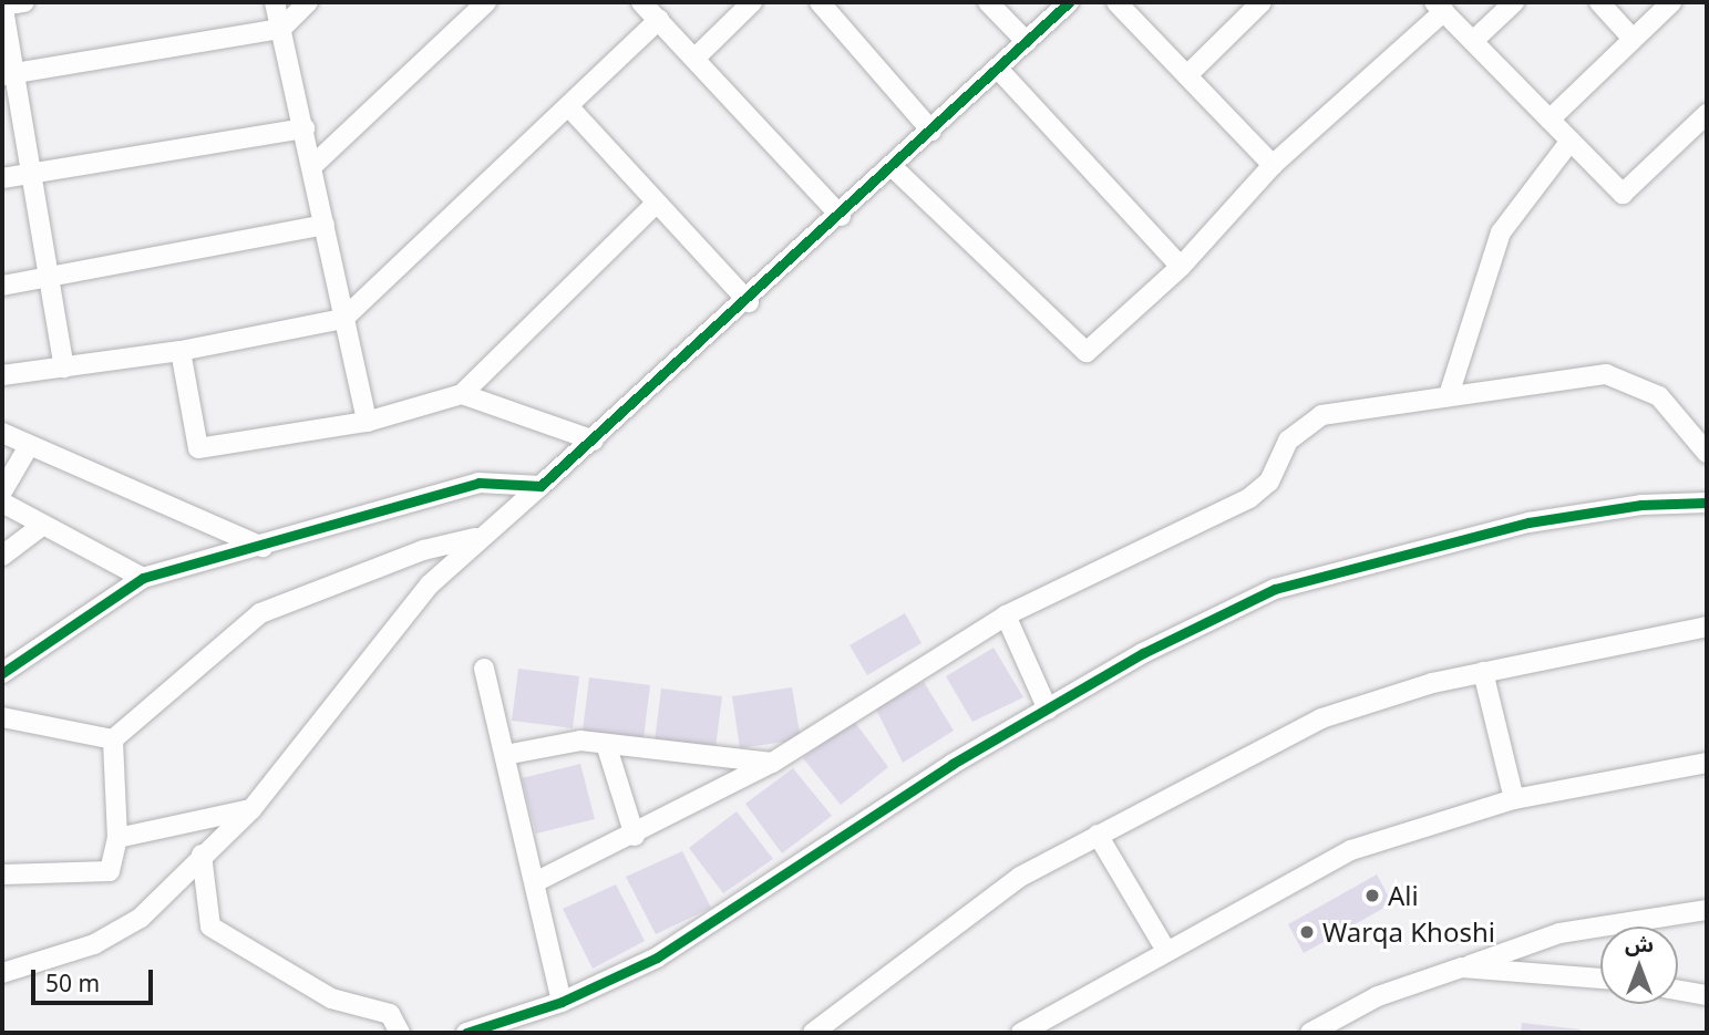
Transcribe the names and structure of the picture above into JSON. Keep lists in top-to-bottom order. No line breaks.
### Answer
{"places":["Ali","Warqa Khoshi"],"scale_bar":"50 m","north":"top"}
